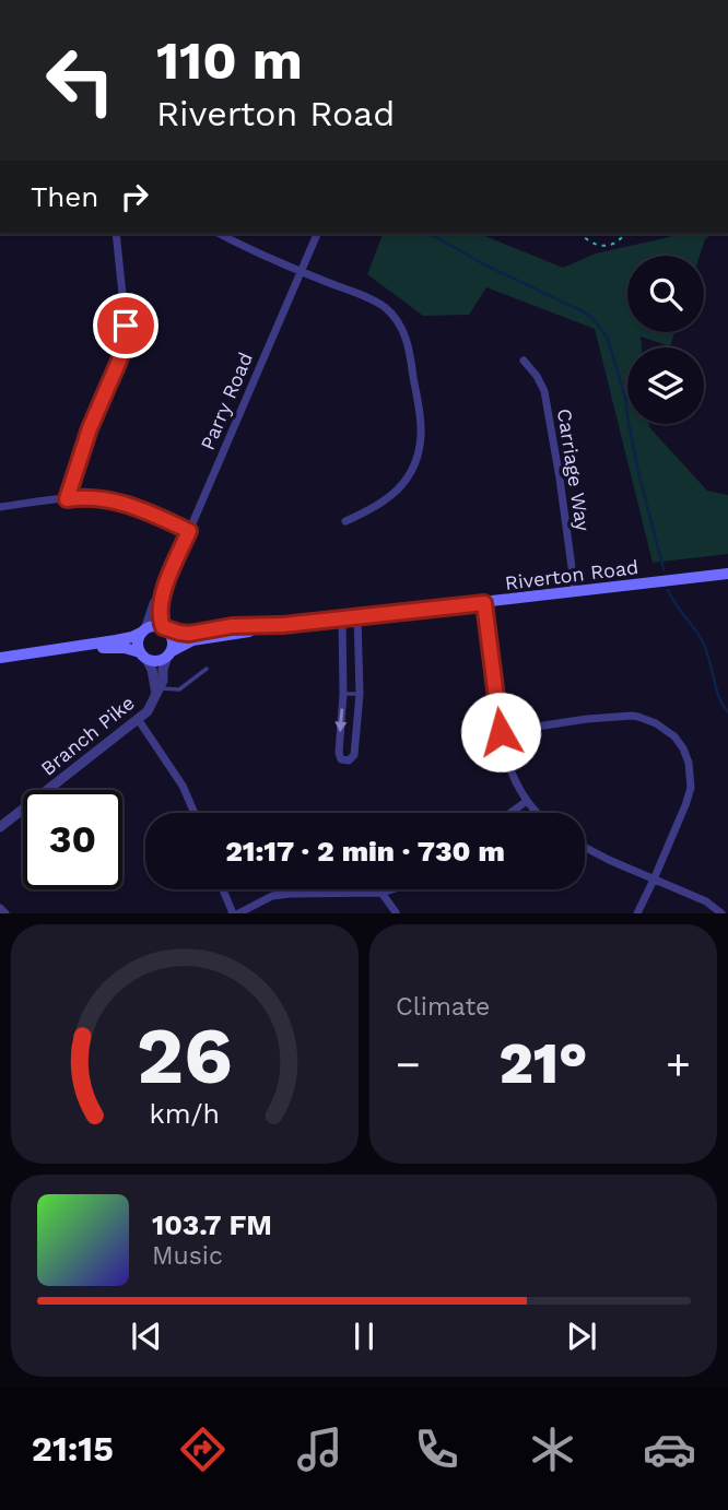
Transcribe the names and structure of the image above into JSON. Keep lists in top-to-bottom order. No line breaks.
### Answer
{"streets":{"main road":["Riverton Road"],"street":["Parry Road","Carriage Way","Branch Pike"]},"crossings":[["Parry Road","Riverton Road"],["Parry Road","Branch Pike"],["Carriage Way","Riverton Road"],["Riverton Road","Branch Pike"]],"page":{"turn":["110 m","Riverton Road"],"then":"Then","limit":"30","trip":"21:17 · 2 min · 730 m","tile":"Climate","heat":["−","21°","+"],"song":["103.7 FM","Music"],"tabs":"21:15","gauge":["26","km/h"]}}
